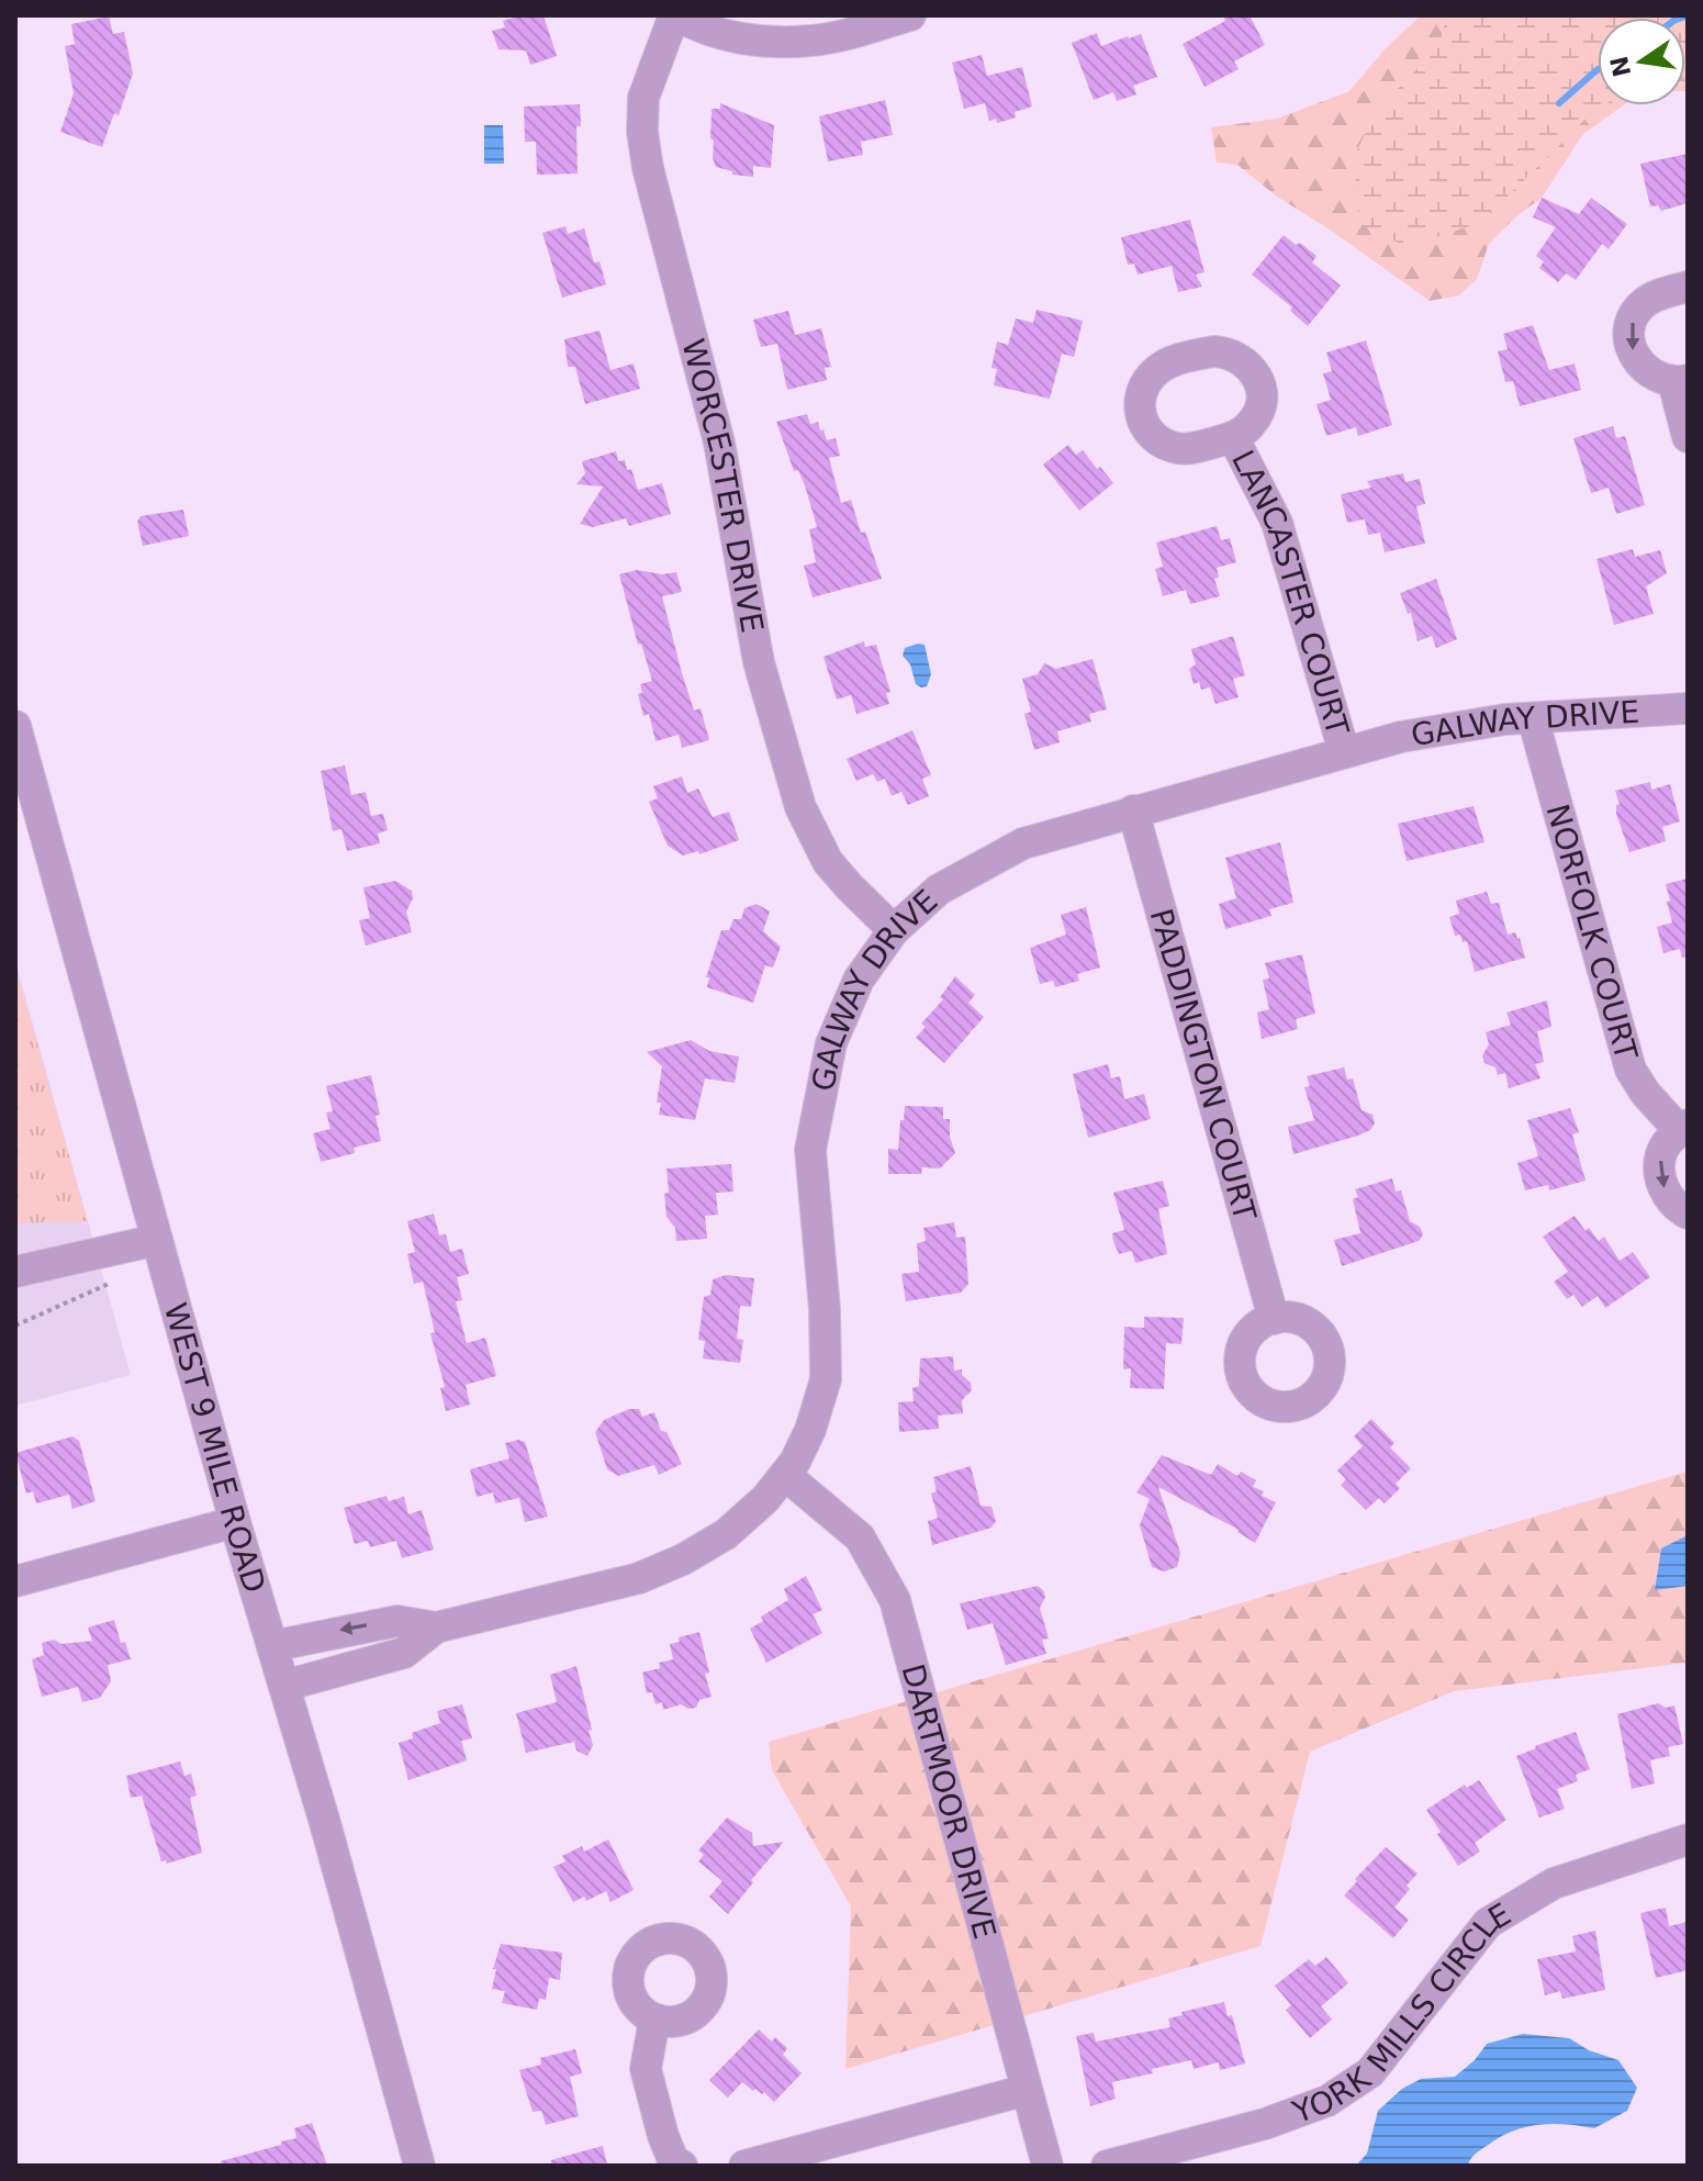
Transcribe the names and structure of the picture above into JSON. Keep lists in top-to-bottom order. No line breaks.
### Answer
{"streets":{"street":["WORCESTER DRIVE","LANCASTER COURT","GALWAY DRIVE","NORFOLK COURT","PADDINGTON COURT","WEST 9 MILE ROAD","DARTMOOR DRIVE","YORK MILLS CIRCLE"]},"crossings":[["WORCESTER DRIVE","GALWAY DRIVE"],["LANCASTER COURT","GALWAY DRIVE"],["GALWAY DRIVE","NORFOLK COURT"],["GALWAY DRIVE","PADDINGTON COURT"],["GALWAY DRIVE","WEST 9 MILE ROAD"],["GALWAY DRIVE","DARTMOOR DRIVE"]],"north":"left"}
